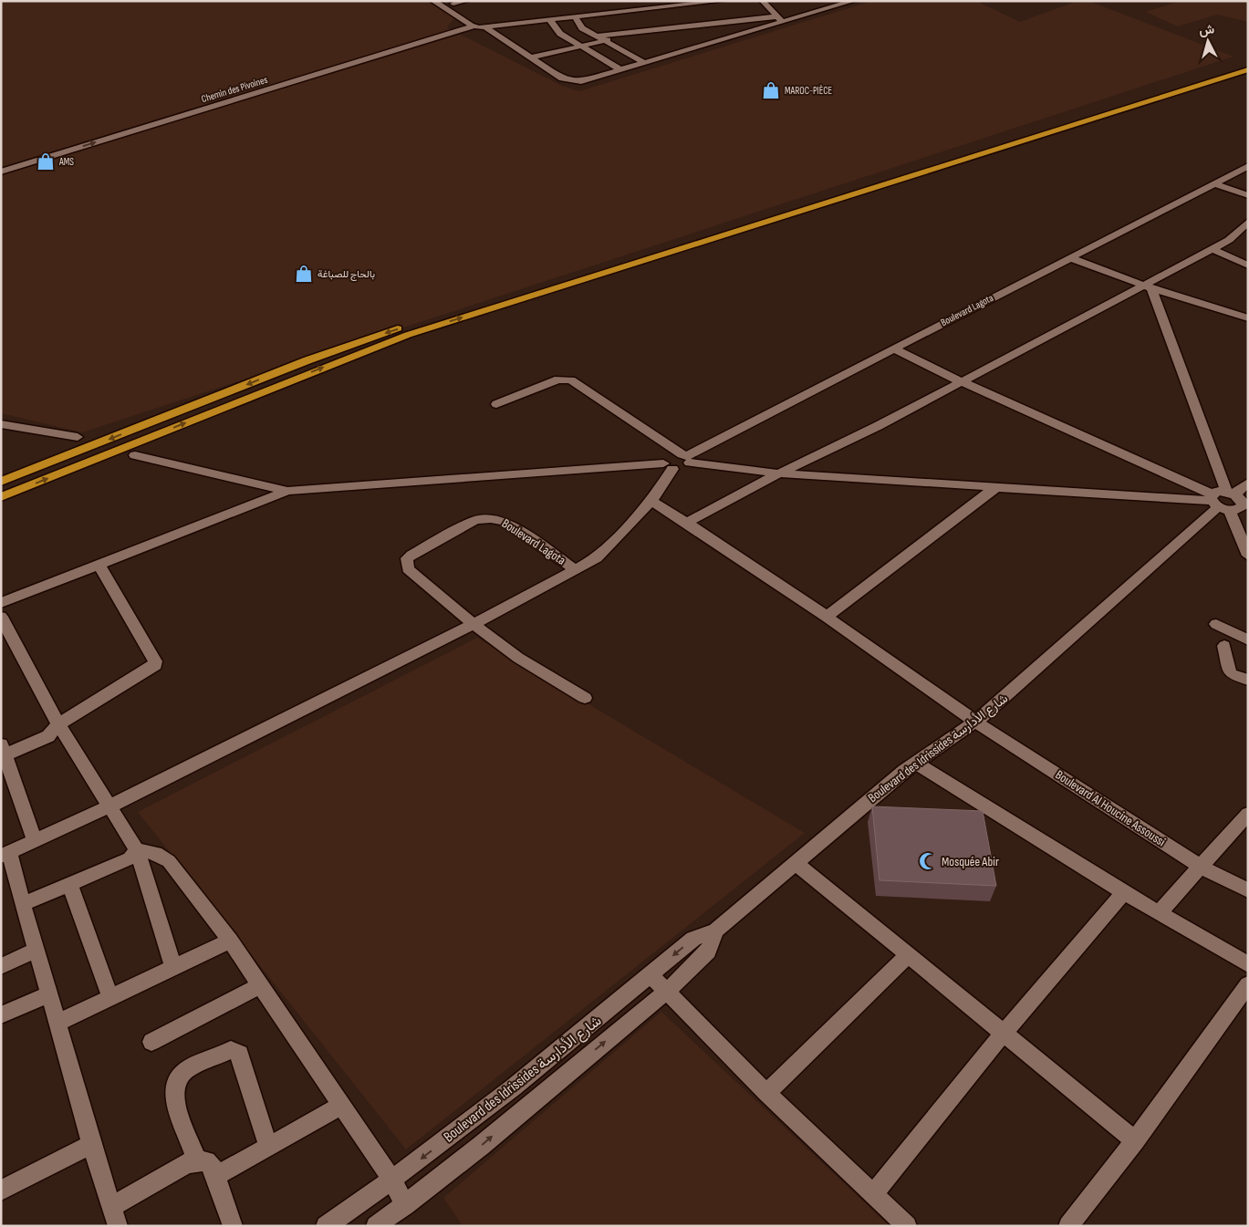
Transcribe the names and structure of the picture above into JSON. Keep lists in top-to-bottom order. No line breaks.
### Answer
{"streets":{"street":["Chemin des Pivoines","Boulevard Lagota","Boulevard des Idrissides شارع الأدارسة","Boulevard Al Houcine Assoussi"]},"crossings":[["Boulevard Lagota","Boulevard Al Houcine Assoussi"],["Boulevard des Idrissides شارع الأدارسة","Boulevard Al Houcine Assoussi"]],"one_way":["Chemin des Pivoines"],"places":{"shop":["MAROC-PIÈCE","AMS","بالحاج للصباغة"],"mosque":["Mosquée Abir"]},"north":"top"}
